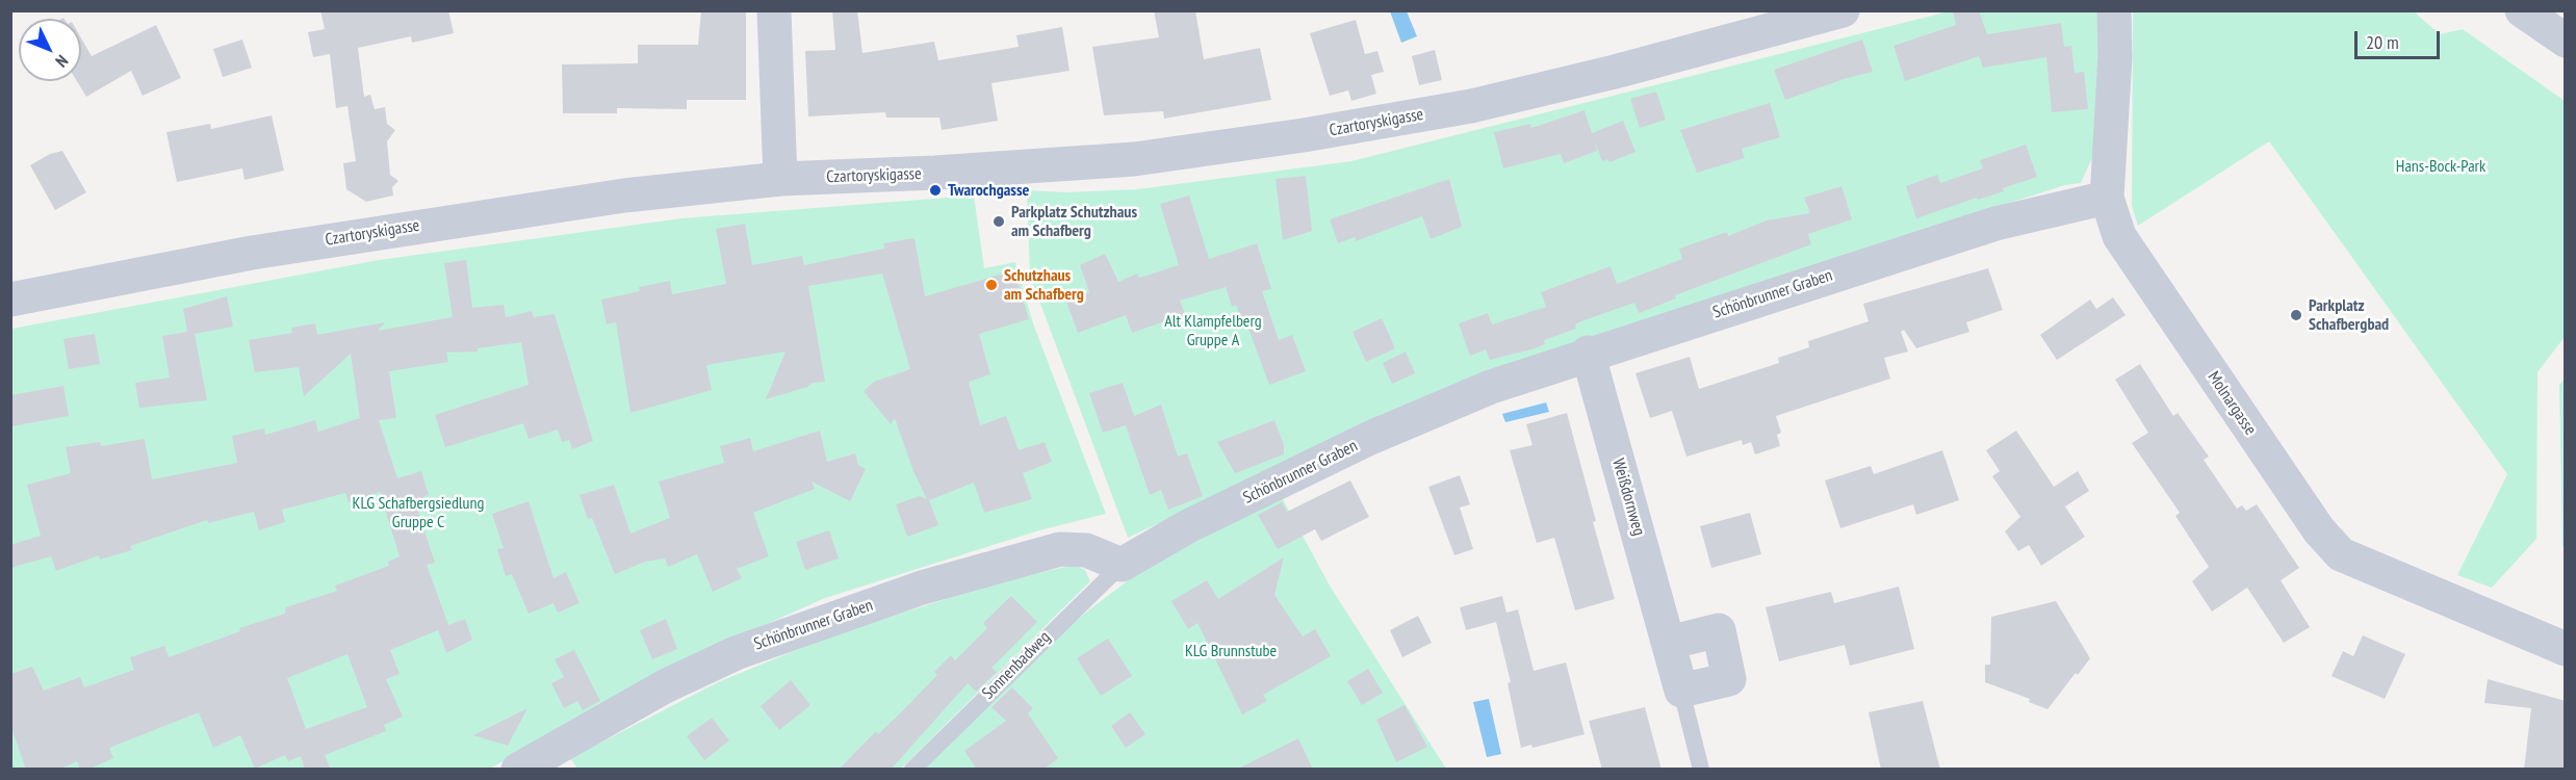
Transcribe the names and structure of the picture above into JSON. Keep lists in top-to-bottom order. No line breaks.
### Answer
{"streets":{"street":["Czartoryskigasse","Schönbrunner Graben","Molnargasse","Weißdornweg"],"lane":["Sonnenbadweg"]},"crossings":[["Schönbrunner Graben","Molnargasse"],["Schönbrunner Graben","Weißdornweg"],["Schönbrunner Graben","Sonnenbadweg"]],"parks":["Hans-Bock-Park","Alt Klampfelberg Gruppe A","KLG Schafbergsiedlung Gruppe C","KLG Brunnstube"],"places":["Twarochgasse","Parkplatz Schutzhaus am Schafberg","Schutzhaus am Schafberg","Parkplatz Schafbergbad"],"scale_bar":"20 m","north":"bottom right"}
